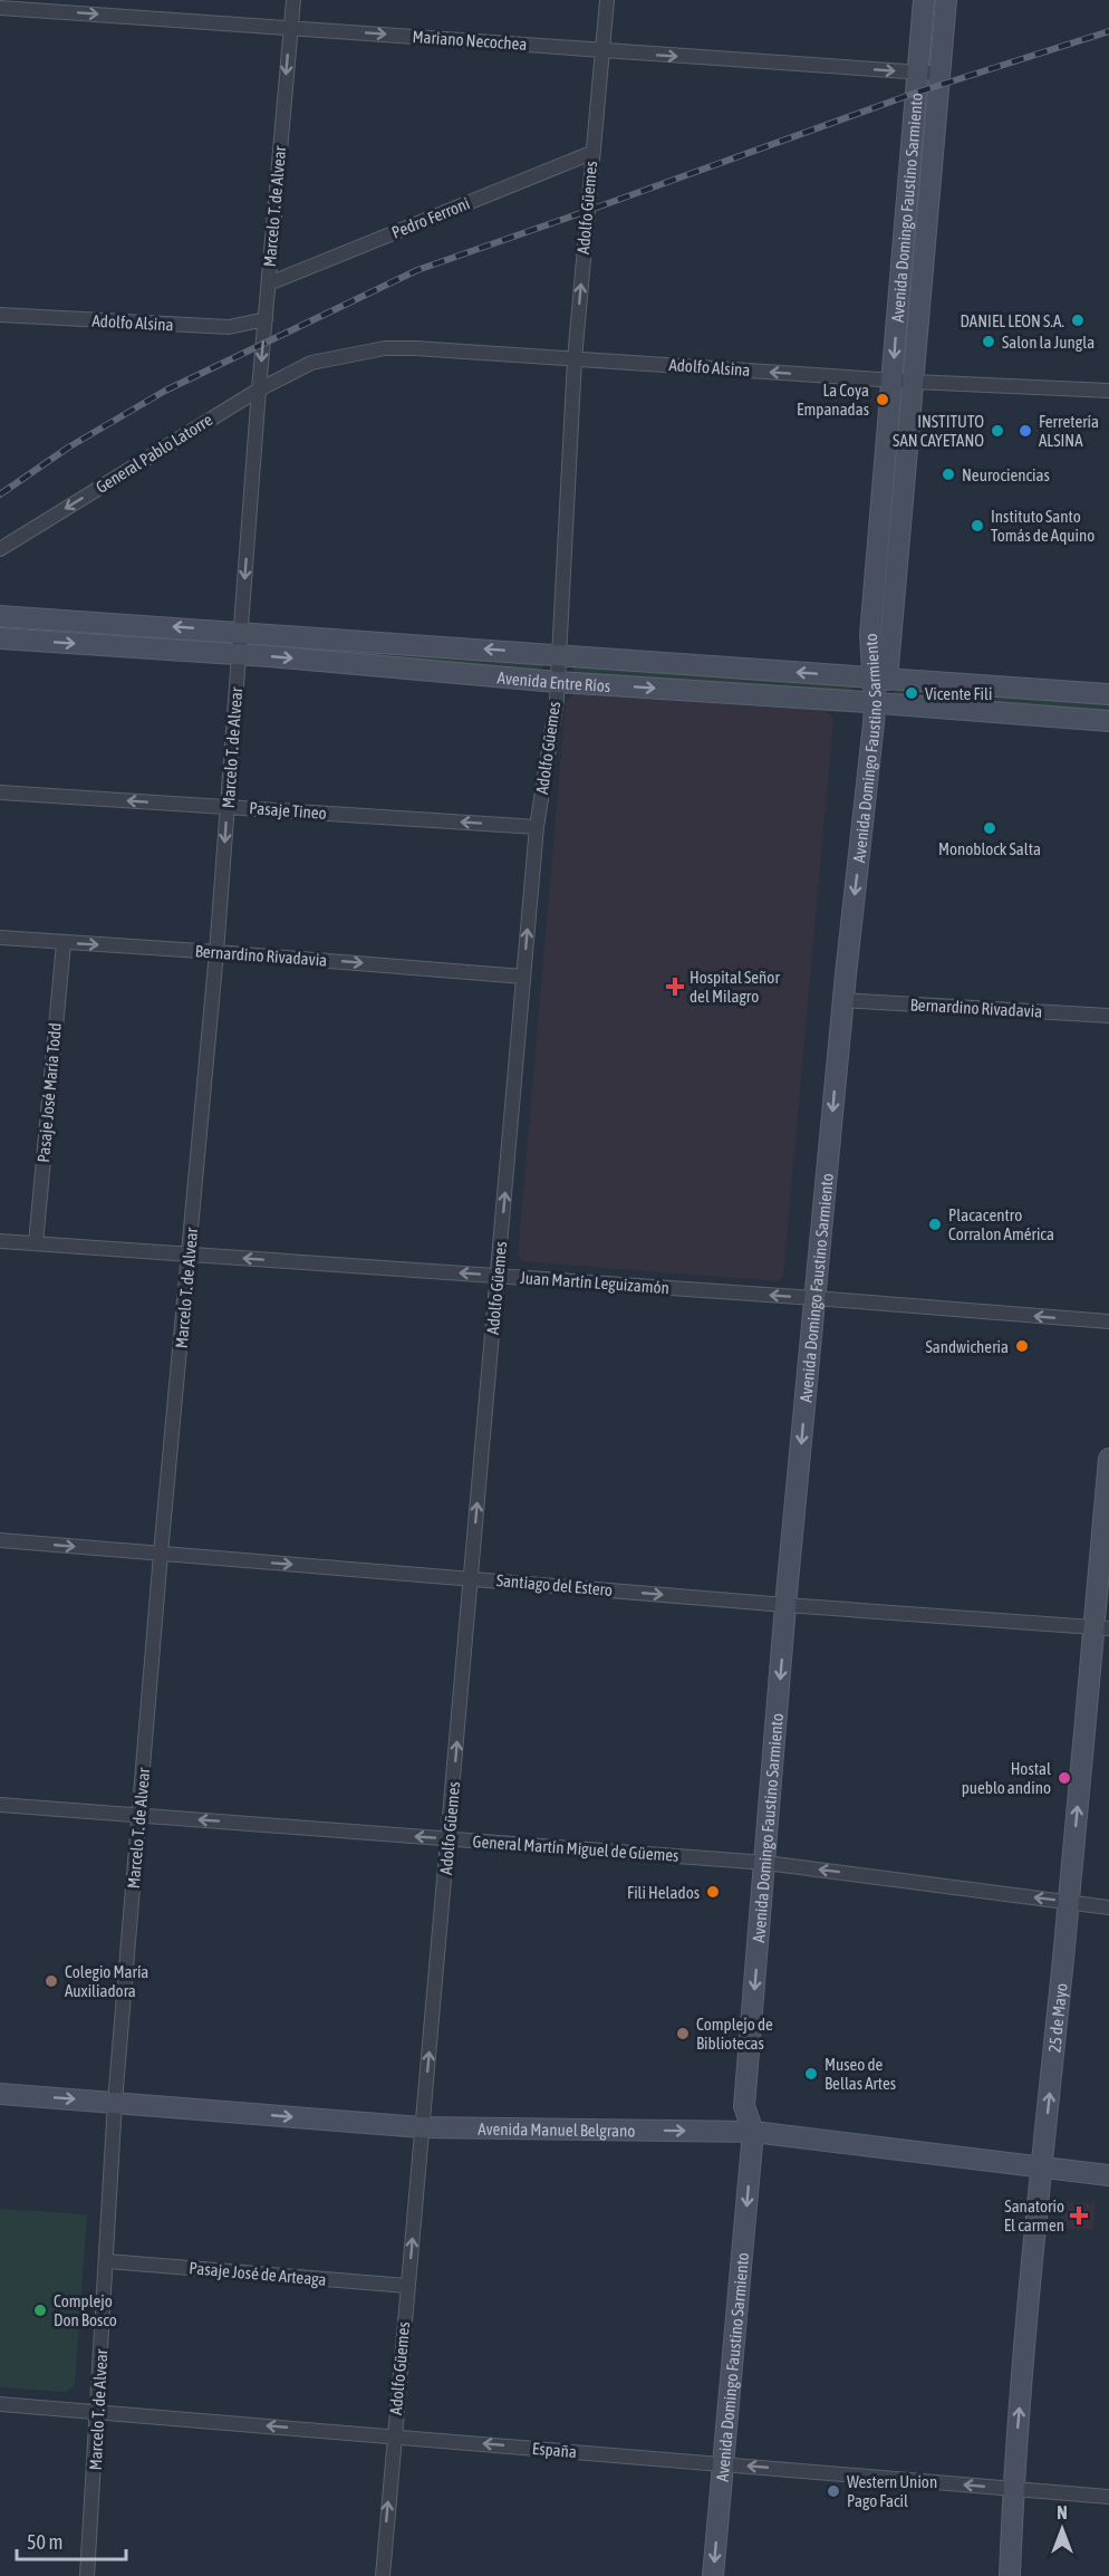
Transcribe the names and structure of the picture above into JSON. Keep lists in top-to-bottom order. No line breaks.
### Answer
{"streets":{"main road":["Avenida Domingo Faustino Sarmiento","Avenida Entre Ríos","25 de Mayo","Avenida Manuel Belgrano"],"street":["Mariano Necochea","Marcelo T. de Alvear","Adolfo Güemes","Pedro Ferroni","Adolfo Alsina","General Pablo Latorre","Pasaje Tineo","Bernardino Rivadavia","Pasaje José María Todd","Juan Martín Leguizamón","Santiago del Estero","General Martín Miguel de Güemes","Pasaje José de Arteaga","España"]},"crossings":[["Mariano Necochea","Marcelo T. de Alvear"],["Mariano Necochea","Adolfo Güemes"],["Mariano Necochea","Avenida Domingo Faustino Sarmiento"],["Marcelo T. de Alvear","Pedro Ferroni"],["Marcelo T. de Alvear","Adolfo Alsina"],["Marcelo T. de Alvear","General Pablo Latorre"],["Marcelo T. de Alvear","Avenida Entre Ríos"],["Marcelo T. de Alvear","Pasaje Tineo"],["Marcelo T. de Alvear","Bernardino Rivadavia"],["Marcelo T. de Alvear","Juan Martín Leguizamón"],["Marcelo T. de Alvear","Santiago del Estero"],["Marcelo T. de Alvear","General Martín Miguel de Güemes"],["Marcelo T. de Alvear","Avenida Manuel Belgrano"],["Marcelo T. de Alvear","Pasaje José de Arteaga"],["Marcelo T. de Alvear","España"],["Adolfo Güemes","Pedro Ferroni"],["Adolfo Güemes","Adolfo Alsina"],["Adolfo Güemes","Avenida Entre Ríos"],["Adolfo Güemes","Pasaje Tineo"],["Adolfo Güemes","Bernardino Rivadavia"],["Adolfo Güemes","Juan Martín Leguizamón"],["Adolfo Güemes","Santiago del Estero"],["Adolfo Güemes","General Martín Miguel de Güemes"],["Adolfo Güemes","Avenida Manuel Belgrano"],["Adolfo Güemes","Pasaje José de Arteaga"],["Adolfo Güemes","España"],["Avenida Domingo Faustino Sarmiento","Adolfo Alsina"],["Avenida Domingo Faustino Sarmiento","Avenida Entre Ríos"],["Avenida Domingo Faustino Sarmiento","Bernardino Rivadavia"],["Avenida Domingo Faustino Sarmiento","Juan Martín Leguizamón"],["Avenida Domingo Faustino Sarmiento","Santiago del Estero"],["Avenida Domingo Faustino Sarmiento","General Martín Miguel de Güemes"],["Avenida Domingo Faustino Sarmiento","Avenida Manuel Belgrano"],["Avenida Domingo Faustino Sarmiento","España"],["Adolfo Alsina","General Pablo Latorre"],["Bernardino Rivadavia","Pasaje José María Todd"],["Pasaje José María Todd","Juan Martín Leguizamón"],["Santiago del Estero","25 de Mayo"],["General Martín Miguel de Güemes","25 de Mayo"],["25 de Mayo","Avenida Manuel Belgrano"],["25 de Mayo","España"]],"one_way":["Mariano Necochea","Adolfo Güemes","Avenida Domingo Faustino Sarmiento","General Pablo Latorre","Pasaje Tineo","Bernardino Rivadavia","Juan Martín Leguizamón","Santiago del Estero","General Martín Miguel de Güemes","25 de Mayo","Avenida Manuel Belgrano","España"],"places":{"other":["DANIEL LEON S.A.","Salon la Jungla","La Coya Empanadas","INSTITUTO SAN CAYETANO","Ferretería ALSINA","Neurociencias","Instituto Santo Tomás de Aquino","Vicente Fili","Monoblock Salta","Placacentro Corralon América","Sandwicheria","Hostal pueblo andino","Fili Helados","Colegio María Auxiliadora","Complejo de Bibliotecas","Museo de Bellas Artes","Complejo Don Bosco","Western Union Pago Facil"],"health":["Hospital Señor del Milagro","Sanatorio El carmen"]},"scale_bar":"50 m","north":"top"}
